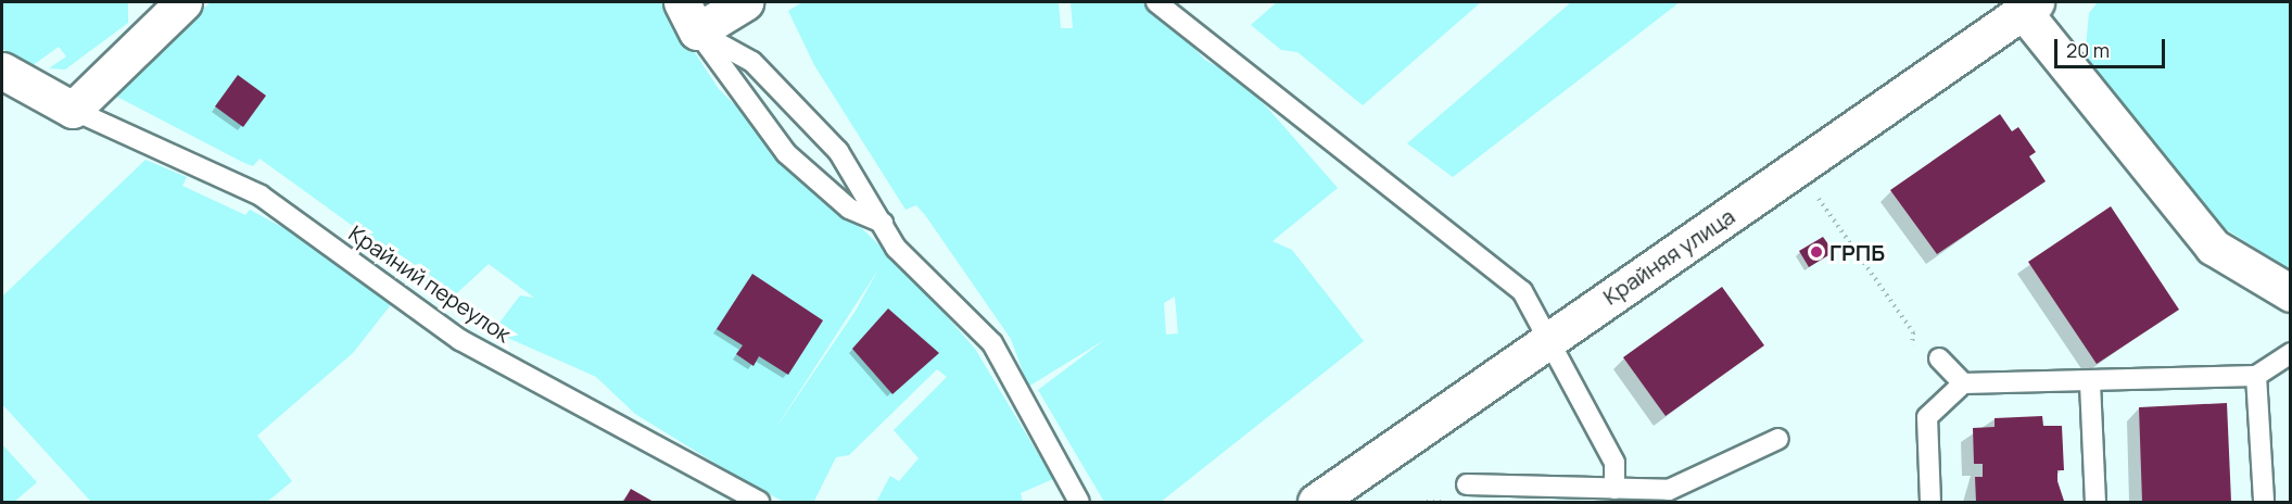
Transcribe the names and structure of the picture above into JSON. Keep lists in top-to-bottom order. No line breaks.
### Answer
{"streets":{"main road":["Крайняя улица"],"lane":["Крайний переулок"]},"places":["ГРПБ"],"scale_bar":"20 m"}
